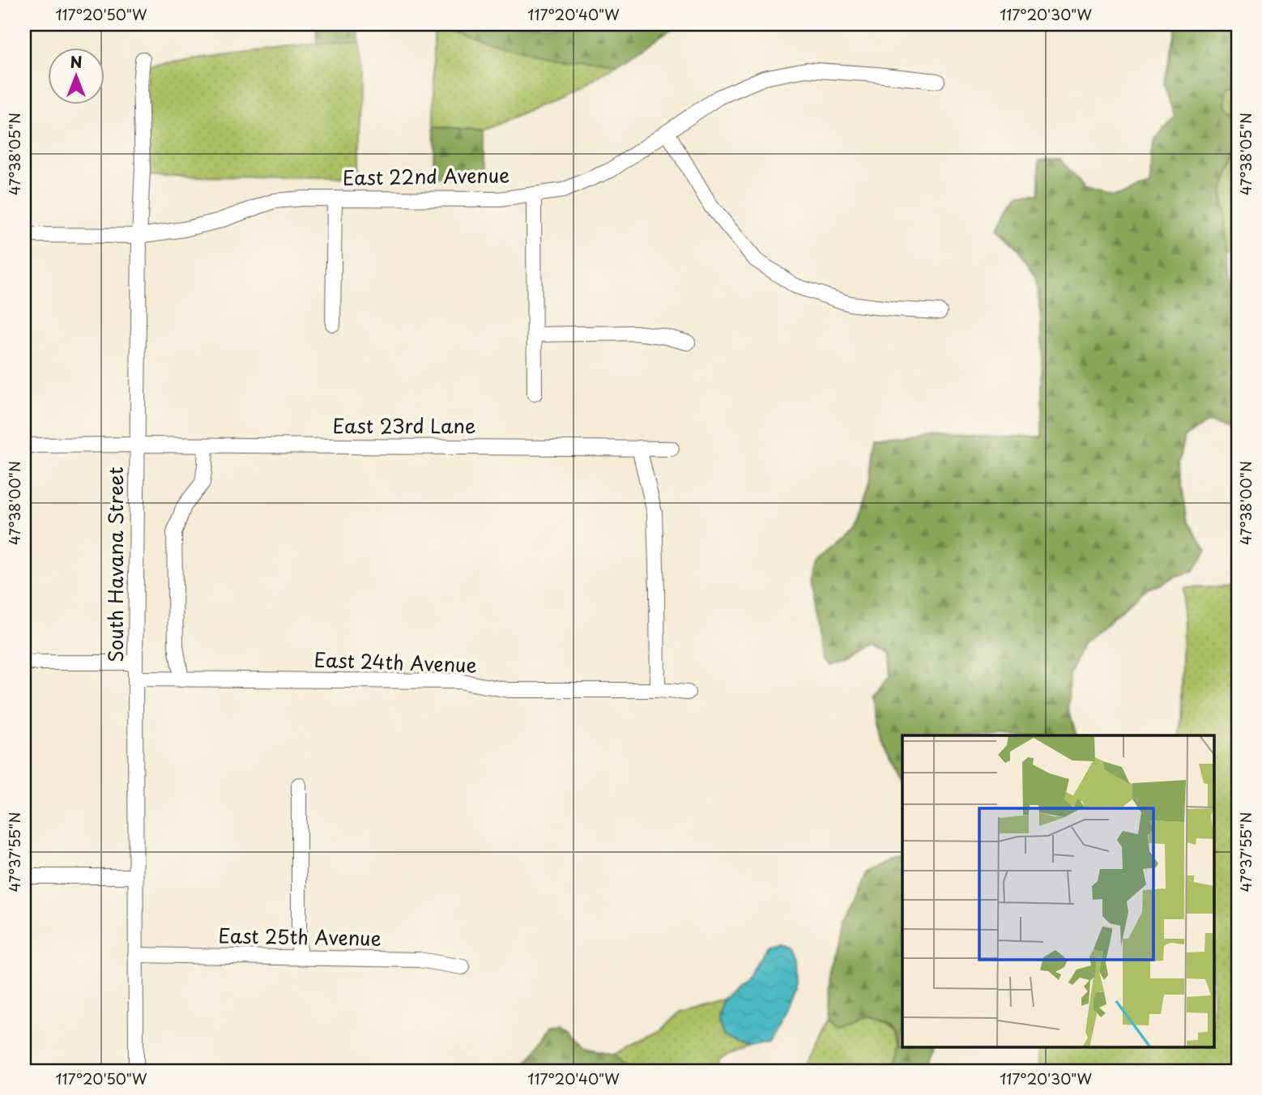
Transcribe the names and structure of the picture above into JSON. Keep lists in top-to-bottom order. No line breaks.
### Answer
{"streets":{"street":["East 22nd Avenue","East 23rd Lane","South Havana Street","East 24th Avenue","East 25th Avenue"]},"crossings":[["East 22nd Avenue","South Havana Street"],["East 23rd Lane","South Havana Street"],["South Havana Street","East 24th Avenue"],["South Havana Street","East 25th Avenue"]],"north":"top","coordinates":["117°20'50\"W","117°20'40\"W","117°20'30\"W","47°38'05\"N","47°38'00\"N","47°37'55\"N"]}
